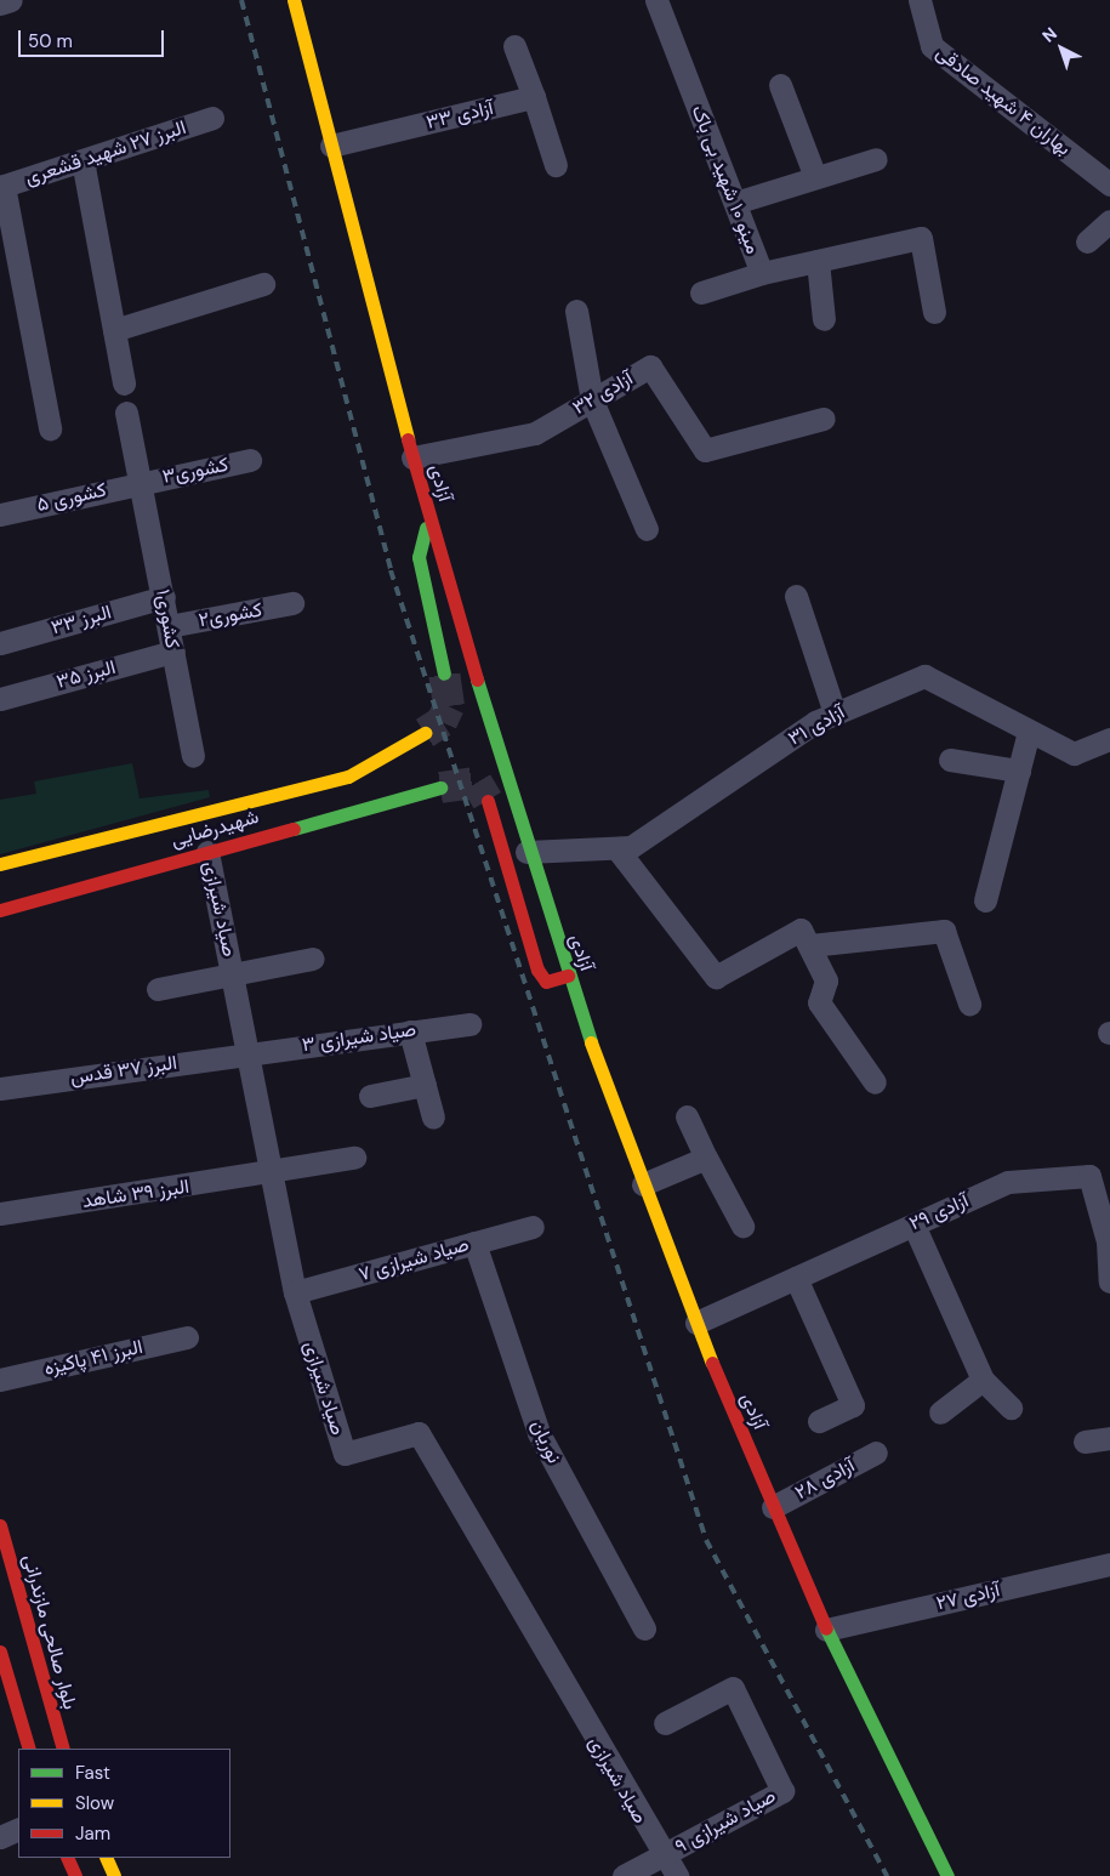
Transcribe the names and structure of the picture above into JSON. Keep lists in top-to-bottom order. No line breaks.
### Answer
{"streets":{"main road":["آزادی","شهیدرضایی","بلوار صالحی مازندرانی"],"street":["بهاران ۴ شهید صادقی","آزادی ۳۳","البرز ۲۷ شهید قشعری","مینو ۱۰ شهید بی باک","آزادی ۳۲","کشوری۳","کشوری ۵","کشوری۲","کشوری۱","البرز ۳۳","البرز ۳۵","آزادی ۳۱","صیاد شیرازی","صیاد شیرازی ۳","البرز ۳۷ قدس","البرز ۳۹ شاهد","آزادی ۲۹","صیاد شیرازی ۷","البرز ۴۱ پاکیزه","نوریان","آزادی ۲۸","آزادی ۲۷","صیاد شیرازی ۹"]},"crossings":[["آزادی ۳۳","آزادی"],["آزادی ۳۲","آزادی"],["کشوری۳","کشوری ۵"],["کشوری۳","کشوری۱"],["آزادی","آزادی ۳۱"],["آزادی","آزادی ۲۹"],["آزادی","آزادی ۲۸"],["آزادی","آزادی ۲۷"],["کشوری ۵","کشوری۱"],["کشوری۲","کشوری۱"],["کشوری۱","البرز ۳۳"],["کشوری۱","البرز ۳۵"],["شهیدرضایی","صیاد شیرازی"],["صیاد شیرازی","صیاد شیرازی ۳"],["صیاد شیرازی","البرز ۳۷ قدس"],["صیاد شیرازی","البرز ۳۹ شاهد"],["صیاد شیرازی","صیاد شیرازی ۷"],["صیاد شیرازی","صیاد شیرازی ۹"],["صیاد شیرازی ۳","البرز ۳۷ قدس"],["صیاد شیرازی ۷","نوریان"]],"legend":["Fast","Slow","Jam"],"scale_bar":"50 m","north":"top left"}
